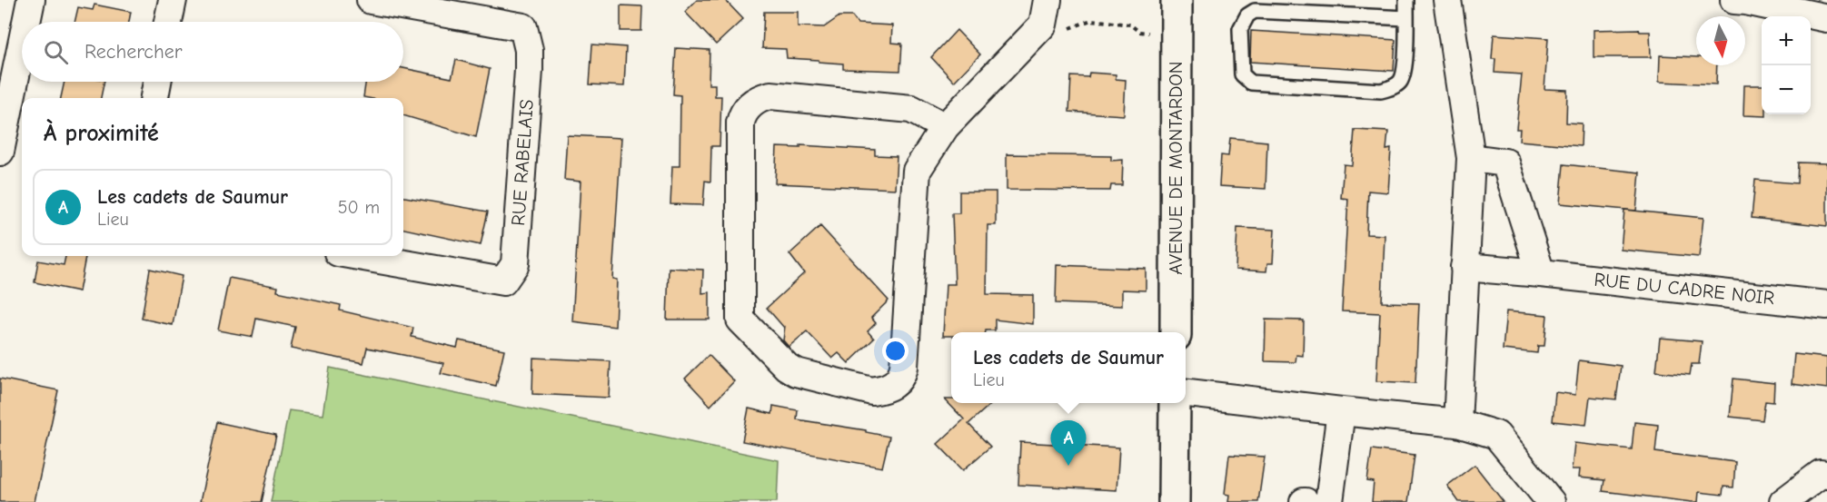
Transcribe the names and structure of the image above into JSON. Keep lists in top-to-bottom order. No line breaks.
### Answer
{"streets":{"street":["RUE RABELAIS","AVENUE DE MONTARDON","RUE DU CADRE NOIR"]},"north":"bottom","page":{"map_buttons":["+","−"],"search":"Rechercher","heading":"À proximité","list":[{"mark":"A","name":"Les cadets de Saumur","note":"Lieu","value":"50 m"}],"popup":["Les cadets de Saumur","Lieu"],"pins":"A"}}
